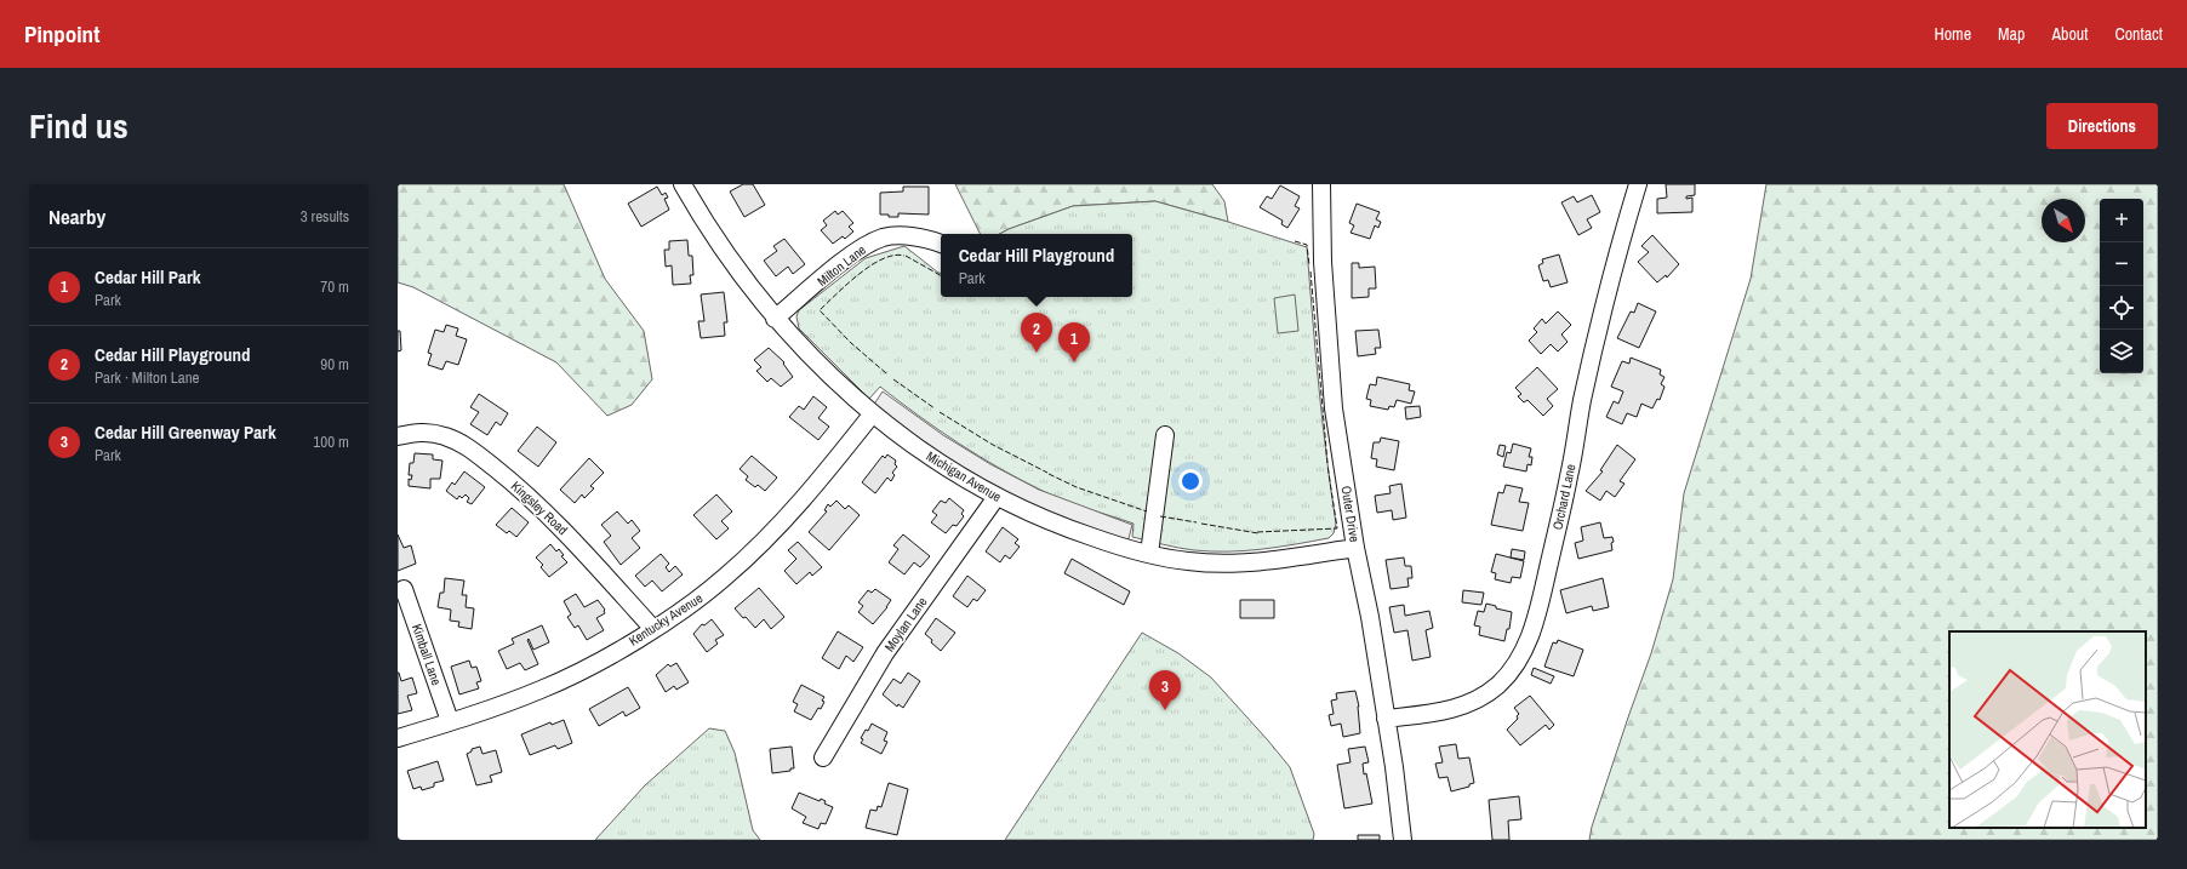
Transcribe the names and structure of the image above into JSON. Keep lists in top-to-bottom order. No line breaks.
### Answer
{"streets":{"street":["Milton Lane","Michigan Avenue","Orchard Lane","Kingsley Road","Outer Drive","Kentucky Avenue","Moylan Lane","Kimball Lane"]},"crossings":[["Milton Lane","Michigan Avenue"],["Michigan Avenue","Outer Drive"],["Michigan Avenue","Kentucky Avenue"],["Michigan Avenue","Moylan Lane"],["Orchard Lane","Outer Drive"],["Kingsley Road","Kentucky Avenue"],["Kentucky Avenue","Kimball Lane"]],"north":"bottom right","page":{"header":"Pinpoint","nav":["Home","Map","About","Contact"],"title":"Find us","buttons":"Directions","heading":["Nearby","3 results"],"map_buttons":["+","−"],"popup":["Cedar Hill Playground","Park"],"list":[{"mark":"1","name":"Cedar Hill Park","note":"Park","value":"70 m"},{"mark":"2","name":"Cedar Hill Playground","note":"Park · Milton Lane","value":"90 m"},{"mark":"3","name":"Cedar Hill Greenway Park","note":"Park","value":"100 m"}],"pins":["2","1","3"]}}
